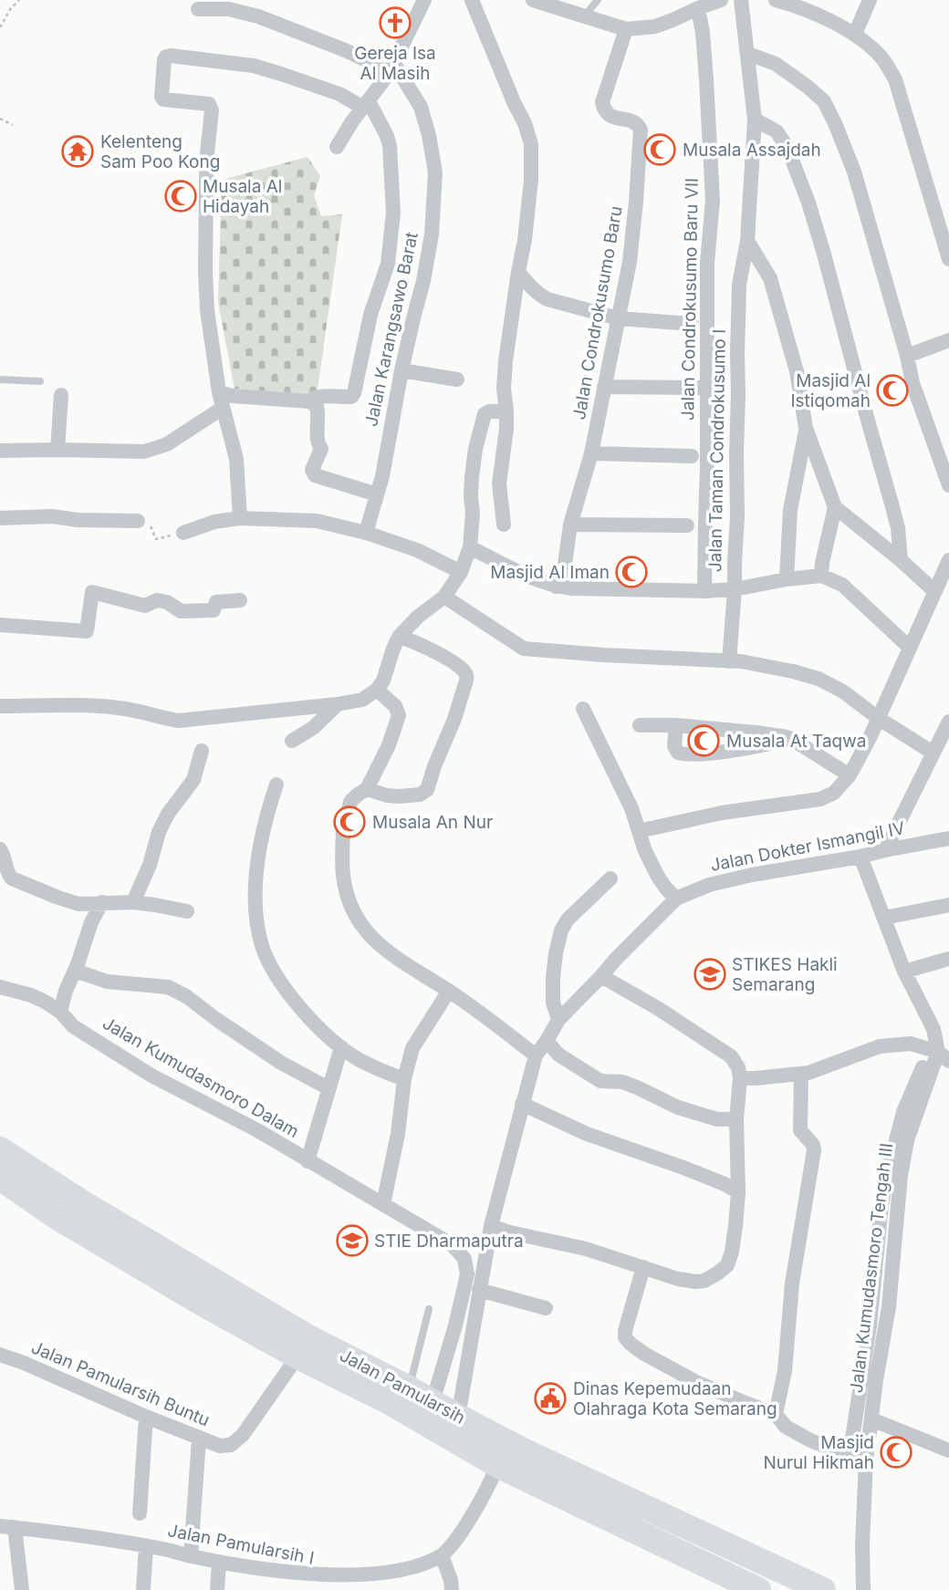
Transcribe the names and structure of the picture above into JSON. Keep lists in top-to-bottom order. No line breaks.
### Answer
{"streets":{"highway":["Jalan Pamularsih"],"street":["Jalan Condrokusumo Baru VII","Jalan Condrokusumo Baru","Jalan Karangsawo Barat","Jalan Taman Condrokusumo I","Jalan Dokter Ismangil IV","Jalan Kumudasmoro Dalam","Jalan Kumudasmoro Tengah III","Jalan Pamularsih Buntu","Jalan Pamularsih I"]},"crossings":[["Jalan Kumudasmoro Dalam","Jalan Pamularsih"],["Jalan Pamularsih Buntu","Jalan Pamularsih"],["Jalan Pamularsih","Jalan Pamularsih I"]],"places":{"church":["Gereja Isa Al Masih"],"mosque":["Musala Assajdah","Musala Al Hidayah","Masjid Al Istiqomah","Masjid Al Iman","Musala At Taqwa","Musala An Nur","Masjid Nurul Hikmah"],"temple":["Kelenteng Sam Poo Kong"],"school or university":["STIKES Hakli Semarang","STIE Dharmaputra"],"public building":["Dinas Kepemudaan Olahraga Kota Semarang"]}}
